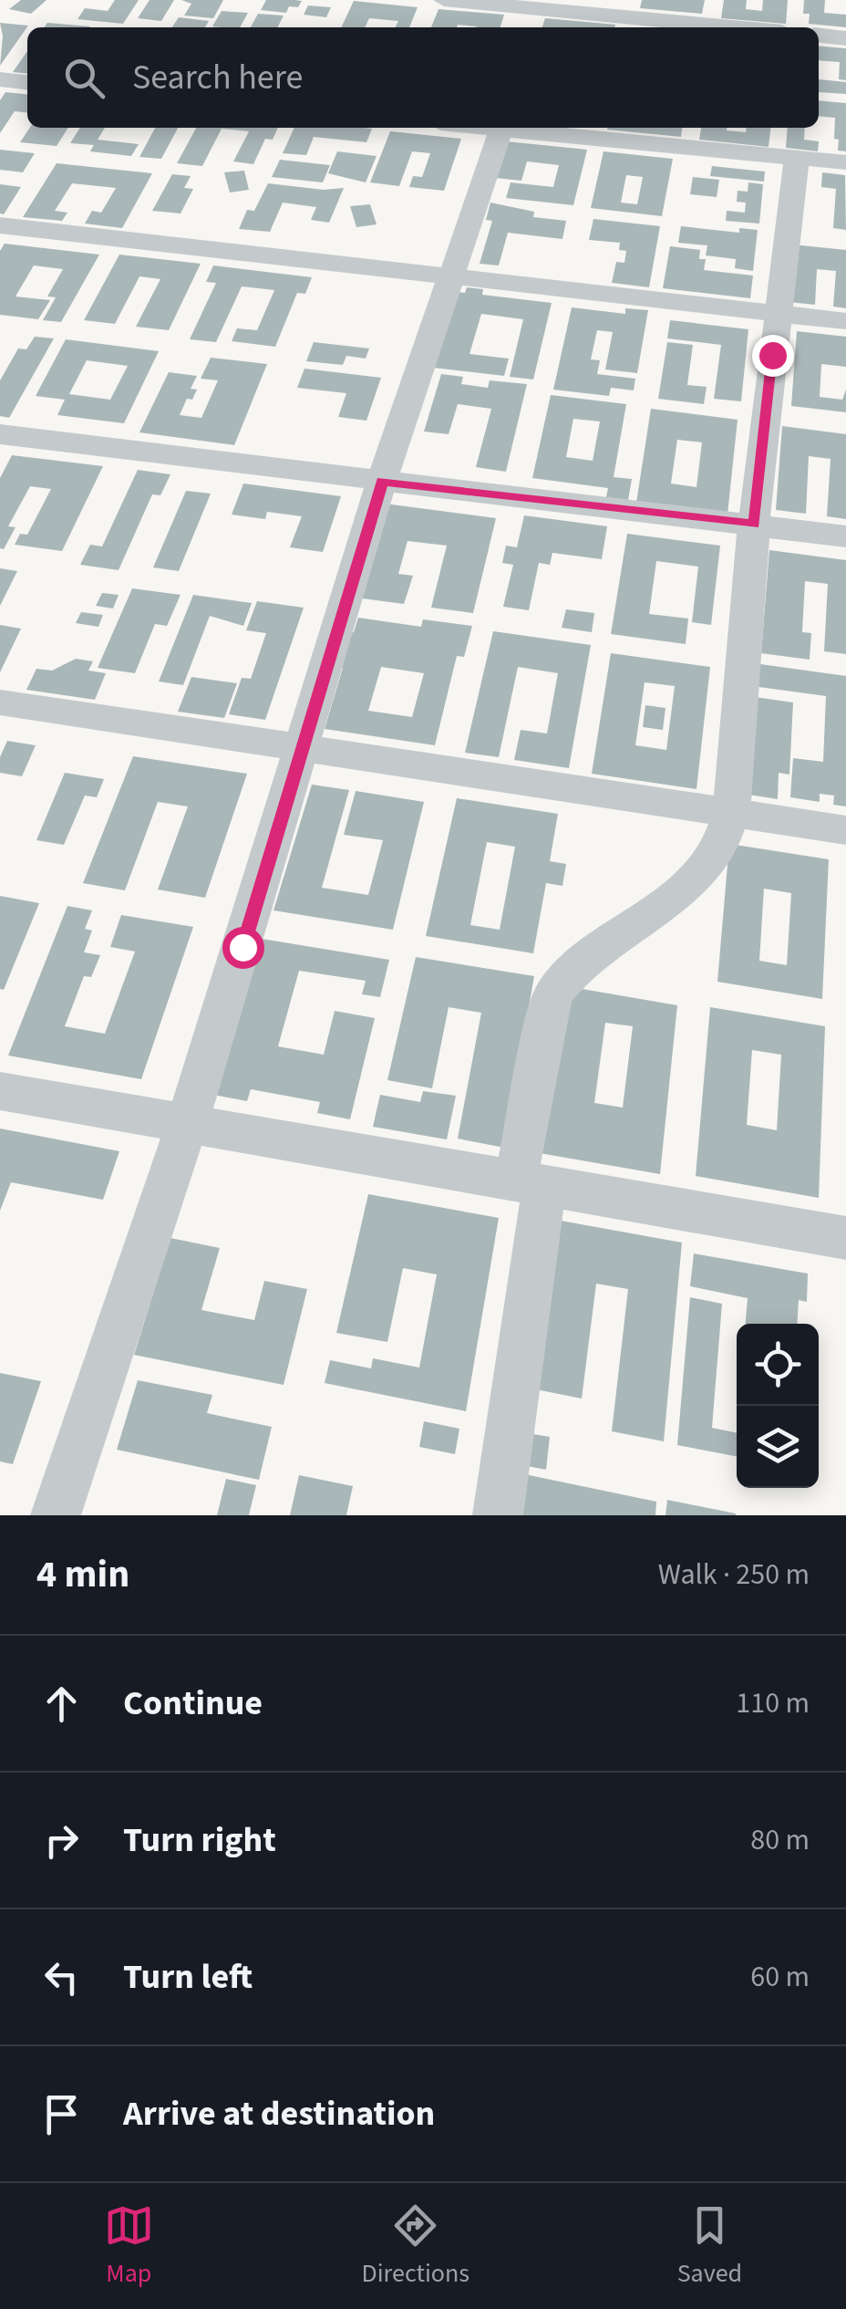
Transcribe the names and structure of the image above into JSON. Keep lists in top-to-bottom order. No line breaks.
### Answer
{"page":{"search":"Search here","heading":["4 min","Walk · 250 m"],"list":[["Continue","110 m"],["Turn right","80 m"],["Turn left","60 m"],"Arrive at destination"],"nav":["Map","Directions","Saved"]}}
